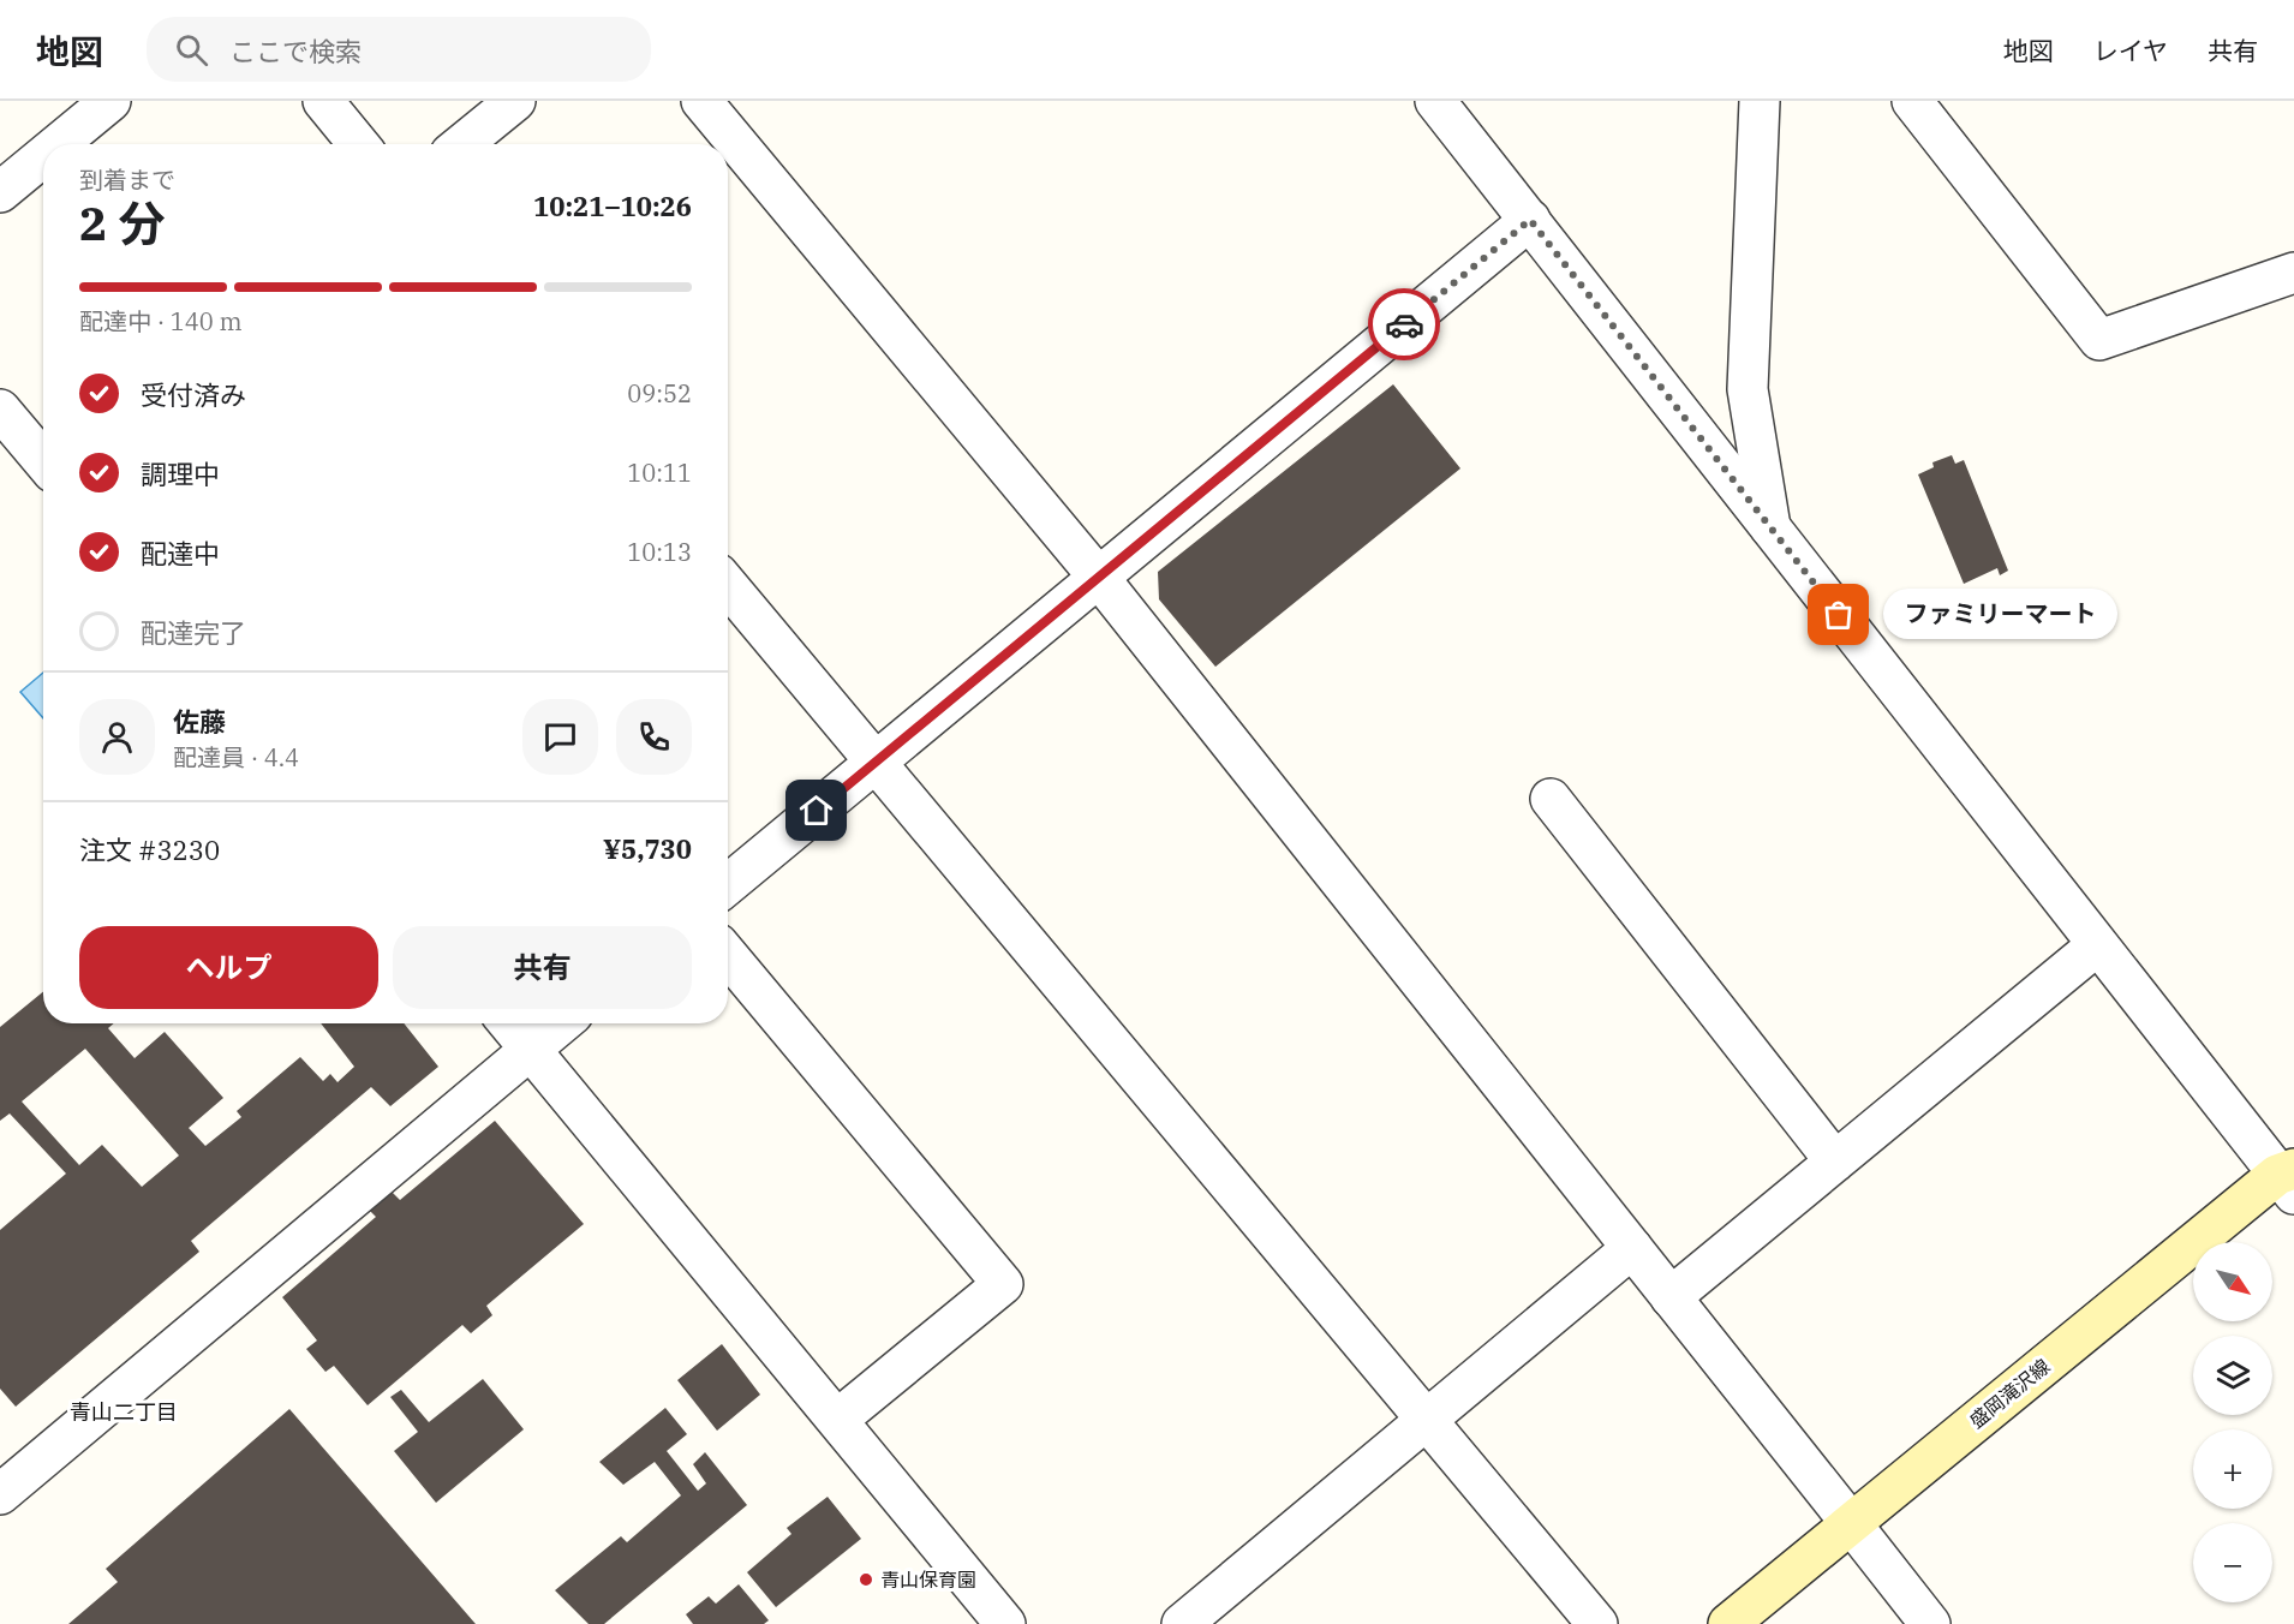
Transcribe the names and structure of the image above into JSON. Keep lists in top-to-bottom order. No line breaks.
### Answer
{"streets":{"main road":["盛岡滝沢線"]},"districts":["青山二丁目"],"places":["ファミリーマート","青山保育園"],"north":"bottom right","page":{"header":"地図","search":"ここで検索","nav":["地図","レイヤ","共有"],"heading":["2 分","到着まで","10:21–10:26"],"panel":["佐藤","配達員 · 4.4","注文 #3230","¥5,730"],"bar":"配達中 · 140 m","list":[["受付済み","09:52"],["調理中","10:11"],["配達中","10:13"],"配達完了"],"bubble":"ファミリーマート","buttons":["ヘルプ","共有"],"map_buttons":["+","−"]}}
